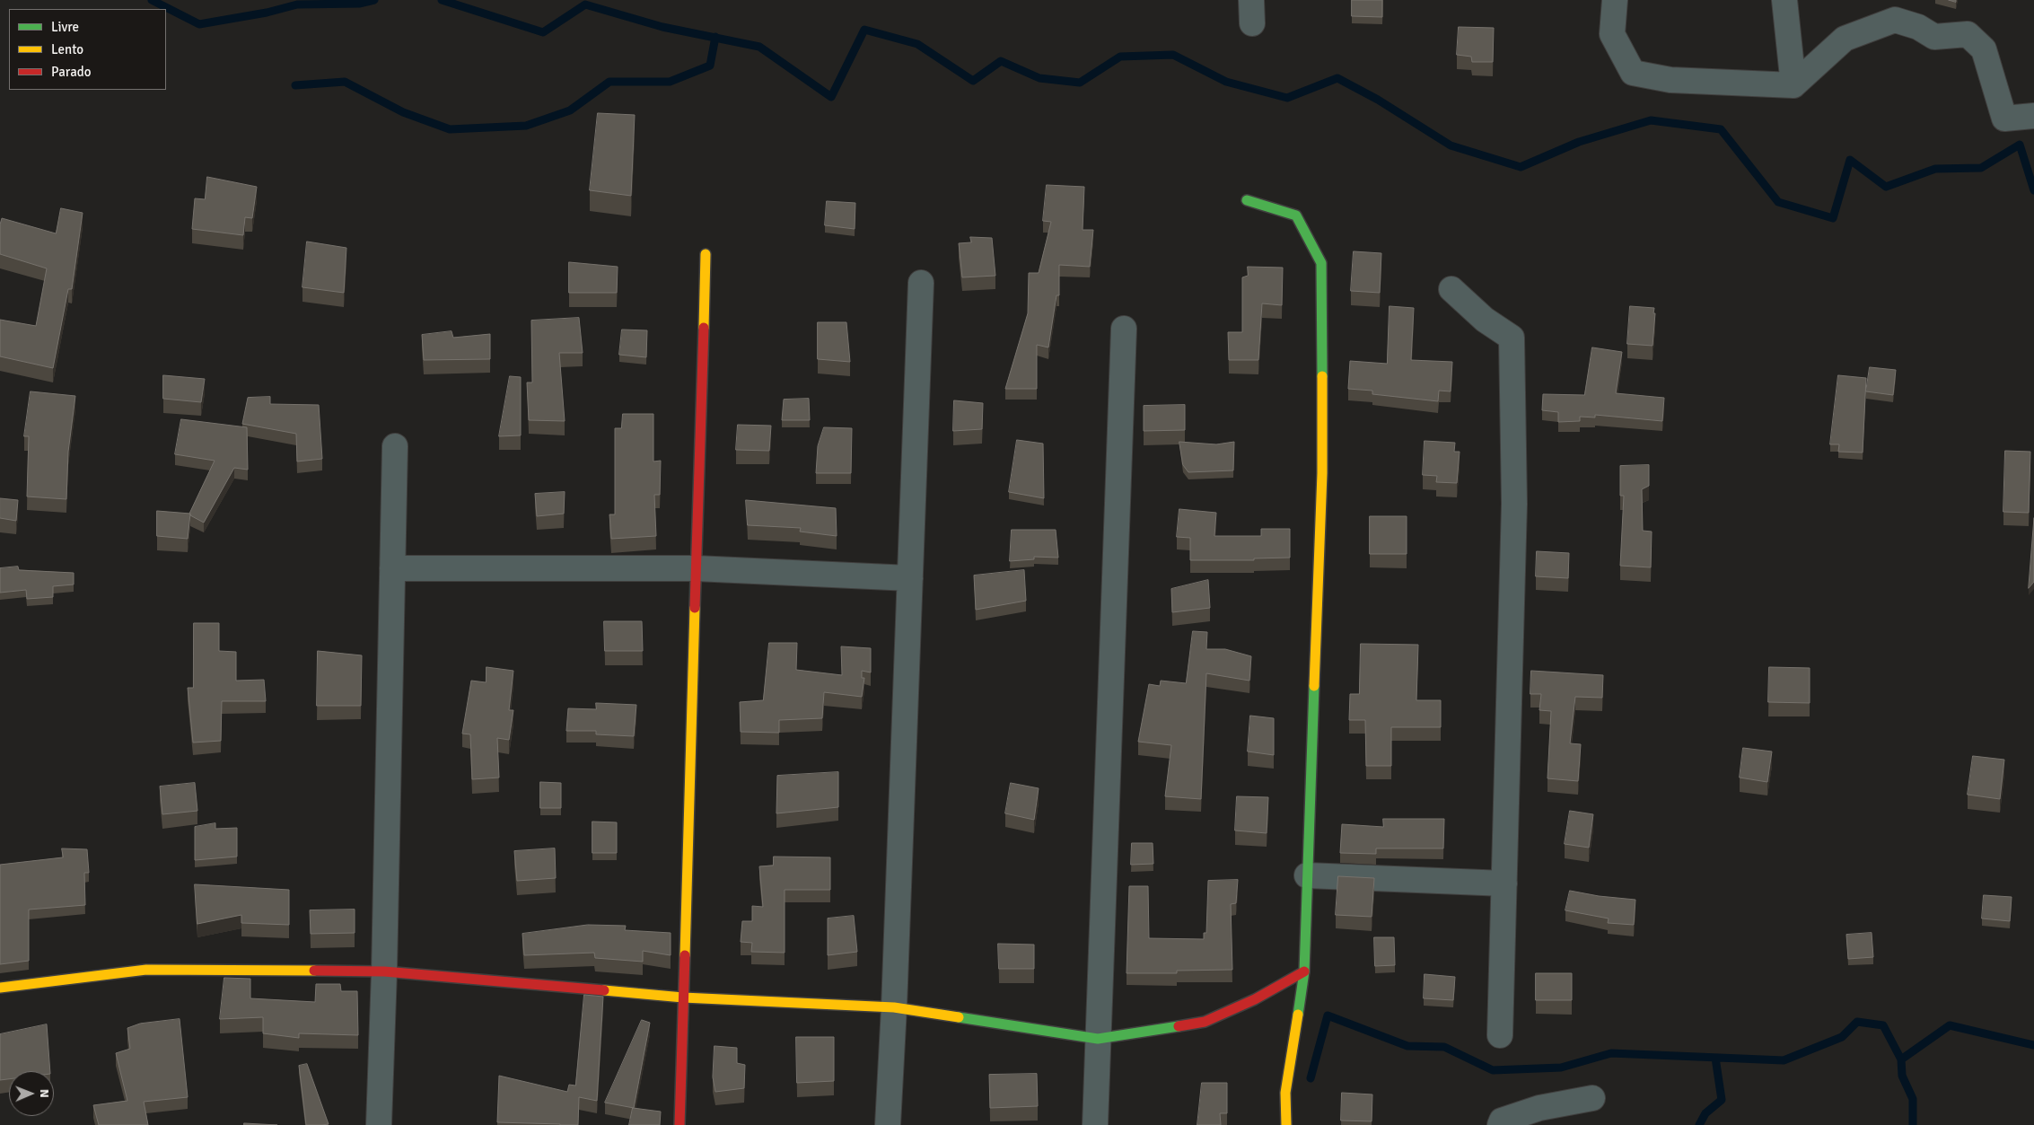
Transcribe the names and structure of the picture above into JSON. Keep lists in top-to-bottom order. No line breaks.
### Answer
{"legend":["Livre","Lento","Parado"],"north":"right"}
